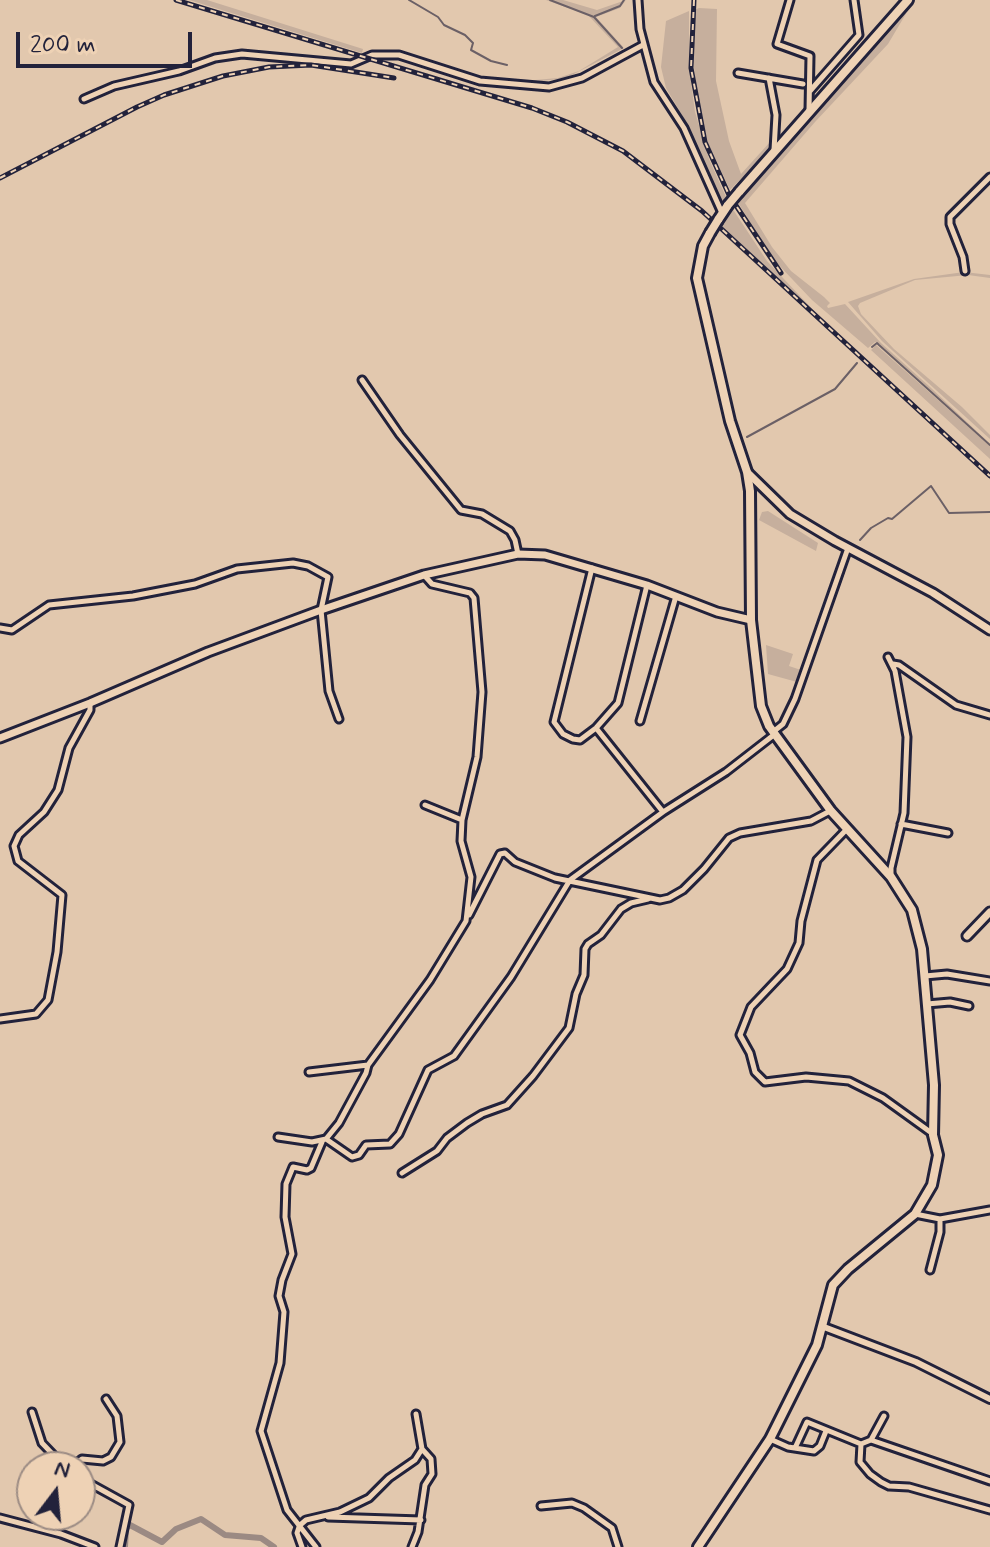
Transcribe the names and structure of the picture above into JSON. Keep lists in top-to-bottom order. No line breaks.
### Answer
{"scale_bar":"200 m","north":"top"}
